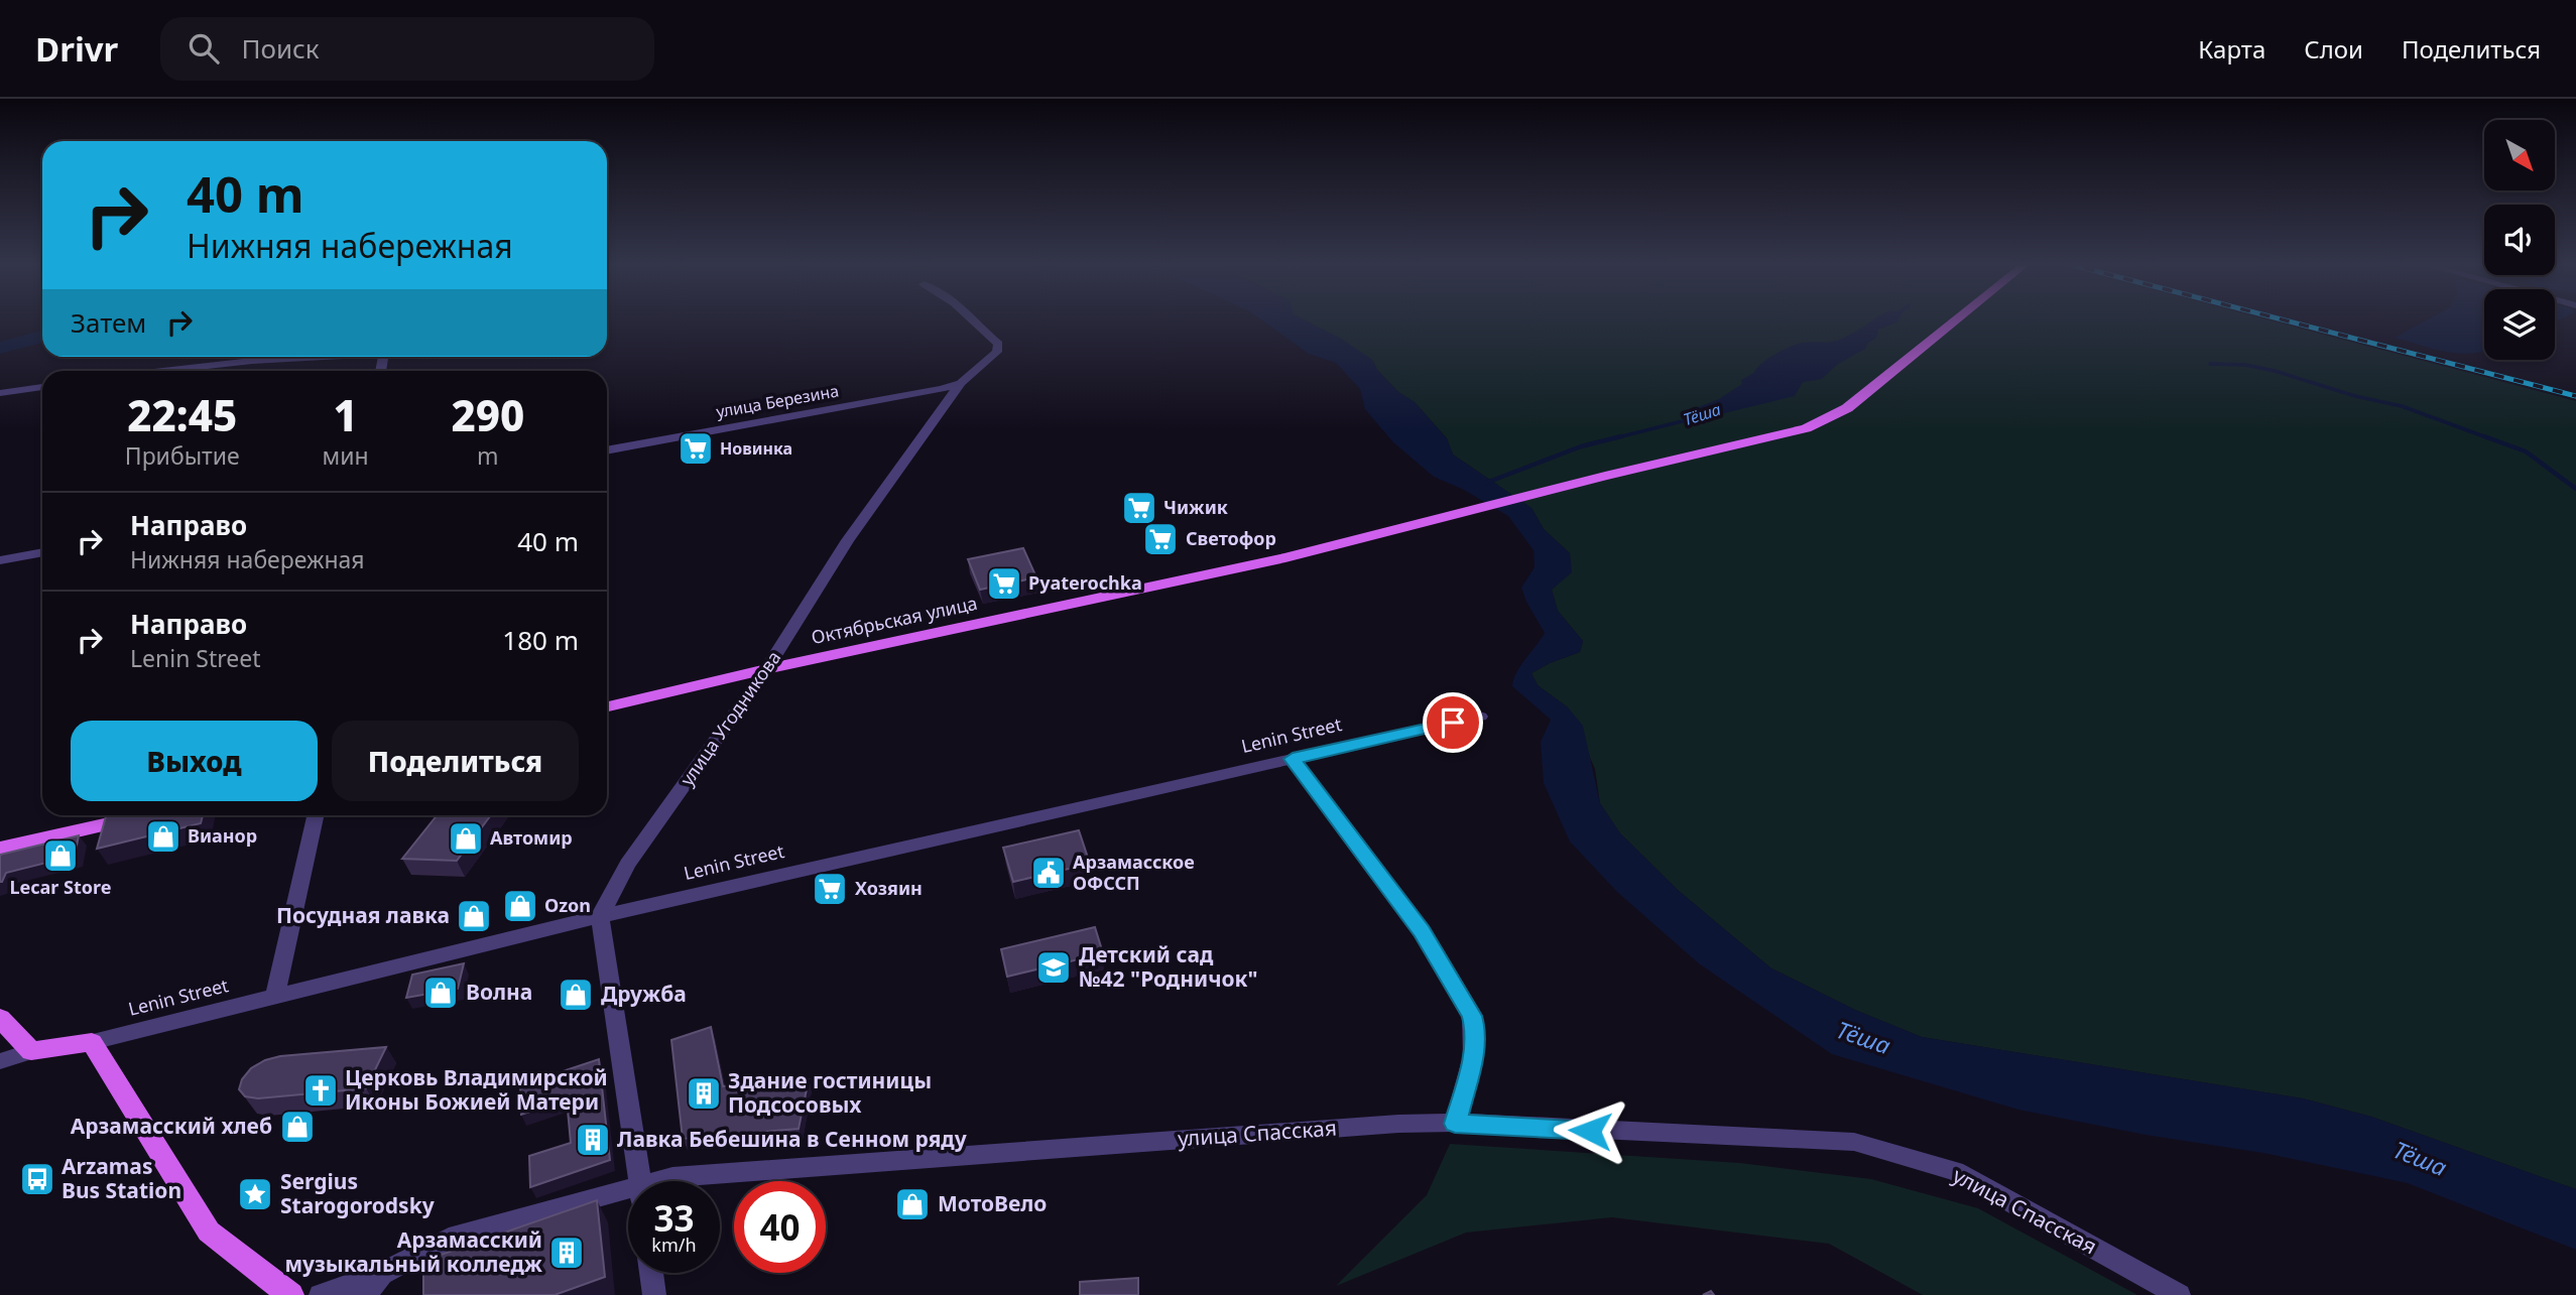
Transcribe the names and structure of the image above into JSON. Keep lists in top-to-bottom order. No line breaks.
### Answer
{"streets":{"main road":["Октябрьская улица","Lenin Street"],"street":["улица Березина","улица Угодникова","улица Спасская"]},"crossings":[["улица Березина","улица Угодникова"],["Октябрьская улица","улица Угодникова"],["улица Угодникова","Lenin Street"]],"water":["Тёша"],"places":{"supermarket":["Новинка","Чижик","Светофор","Pyaterochka","Хозяин"],"shop":["Вианор","Автомир","Lecar Store","Ozon","Посудная лавка","Волна","Дружба","Арзамасский хлеб","МотоВело"],"public building":["Арзамасское ОФССП"],"school or university":["Детский сад №42 \"Родничок\""],"church":["Церковь Владимирской Иконы Божией Матери"],"building":["Здание гостиницы Подсосовых","Лавка Бебешина в Сенном ряду","Арзамасский музыкальный колледж"],"bus stop":["Arzamas Bus Station"],"place":["Sergius Starogorodsky"]},"north":"bottom right","page":{"header":"Drivr","search":"Поиск","nav":["Карта","Слои","Поделиться"],"turn":["40 m","Нижняя набережная"],"then":"Затем","eta":["22:45","Прибытие","1","мин","290","m"],"list":[{"name":"Направо","note":"Нижняя набережная","value":"40 m"},{"name":"Направо","note":"Lenin Street","value":"180 m"}],"buttons":["Выход","Поделиться"],"speed":"33 km/h","limit":"40"}}
